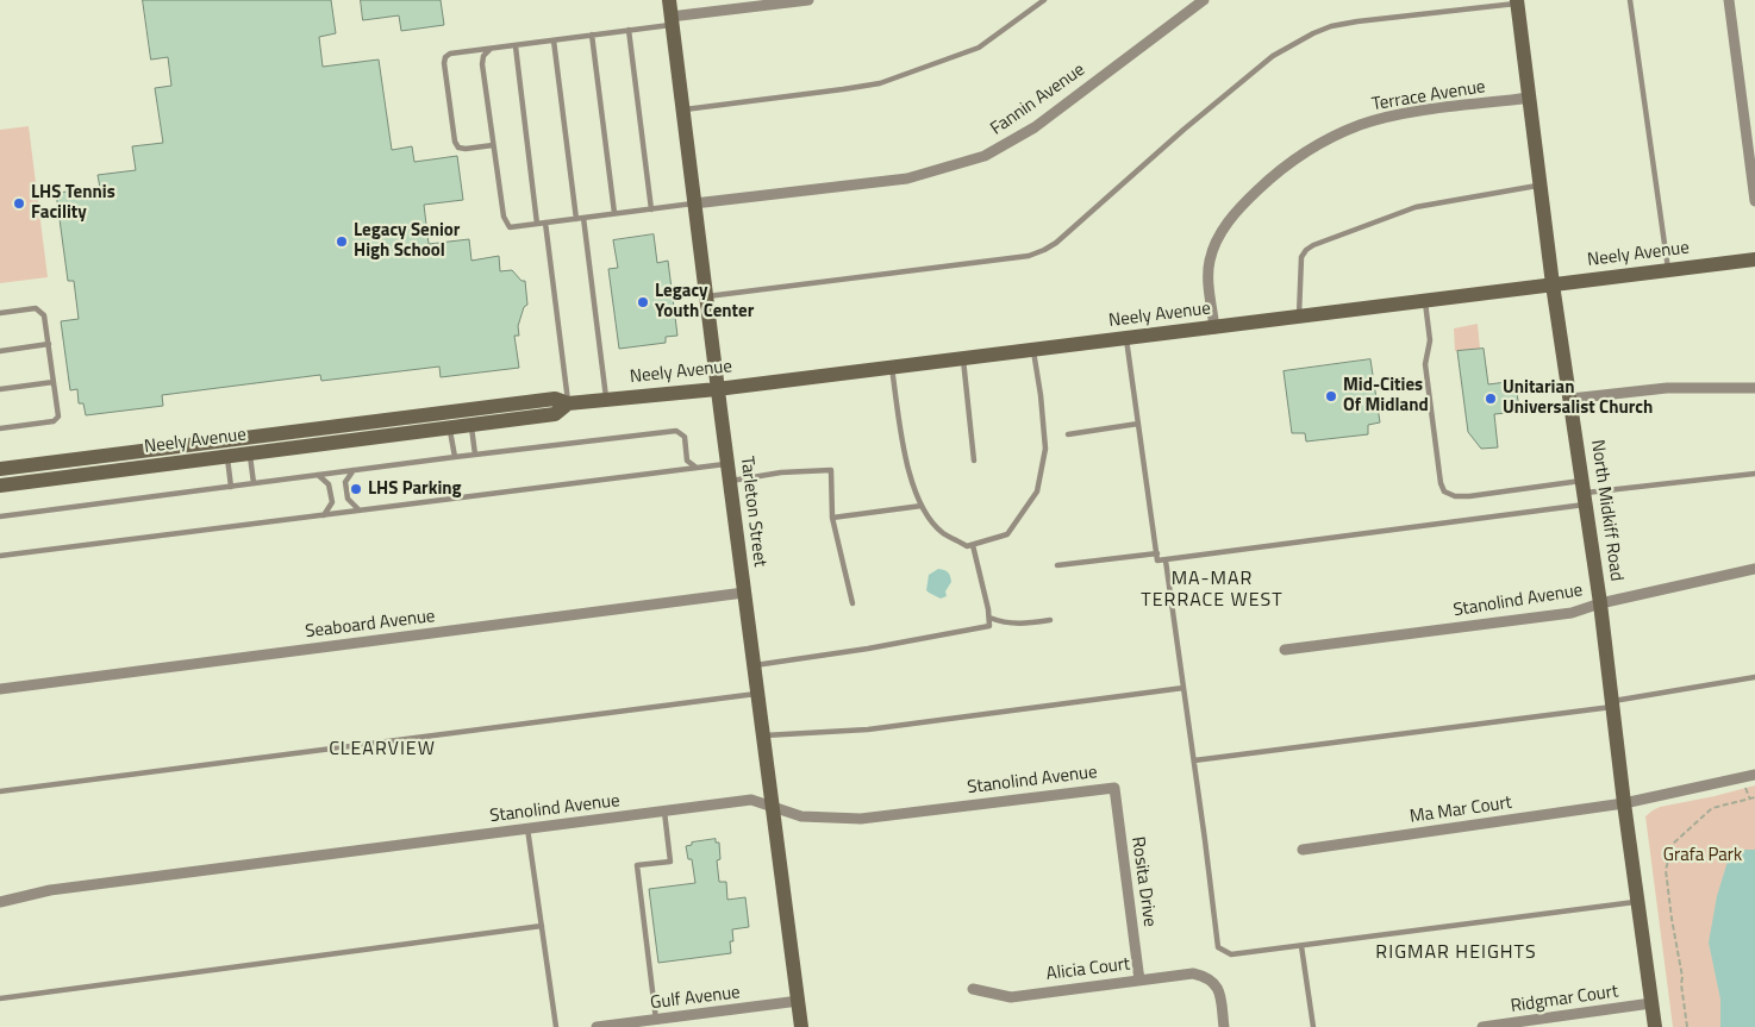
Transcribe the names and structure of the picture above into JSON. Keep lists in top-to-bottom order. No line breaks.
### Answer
{"streets":{"street":["Terrace Avenue","Fannin Avenue","Neely Avenue","North Midkiff Road","Tarleton Street","Stanolind Avenue","Seaboard Avenue","Ma Mar Court","Rosita Drive","Alicia Court","Gulf Avenue","Ridgmar Court"]},"crossings":[["Terrace Avenue","Neely Avenue"],["Terrace Avenue","North Midkiff Road"],["Fannin Avenue","Tarleton Street"],["Neely Avenue","North Midkiff Road"],["Neely Avenue","Tarleton Street"],["North Midkiff Road","Stanolind Avenue"],["North Midkiff Road","Ma Mar Court"],["North Midkiff Road","Ridgmar Court"],["Tarleton Street","Stanolind Avenue"],["Tarleton Street","Seaboard Avenue"],["Tarleton Street","Gulf Avenue"],["Stanolind Avenue","Rosita Drive"],["Rosita Drive","Alicia Court"]],"districts":["MA-MAR TERRACE WEST","CLEARVIEW","RIGMAR HEIGHTS"],"parks":["Grafa Park"],"places":["LHS Tennis Facility","Legacy Senior High School","Legacy Youth Center","Mid-Cities Of Midland","Unitarian Universalist Church","LHS Parking"]}
